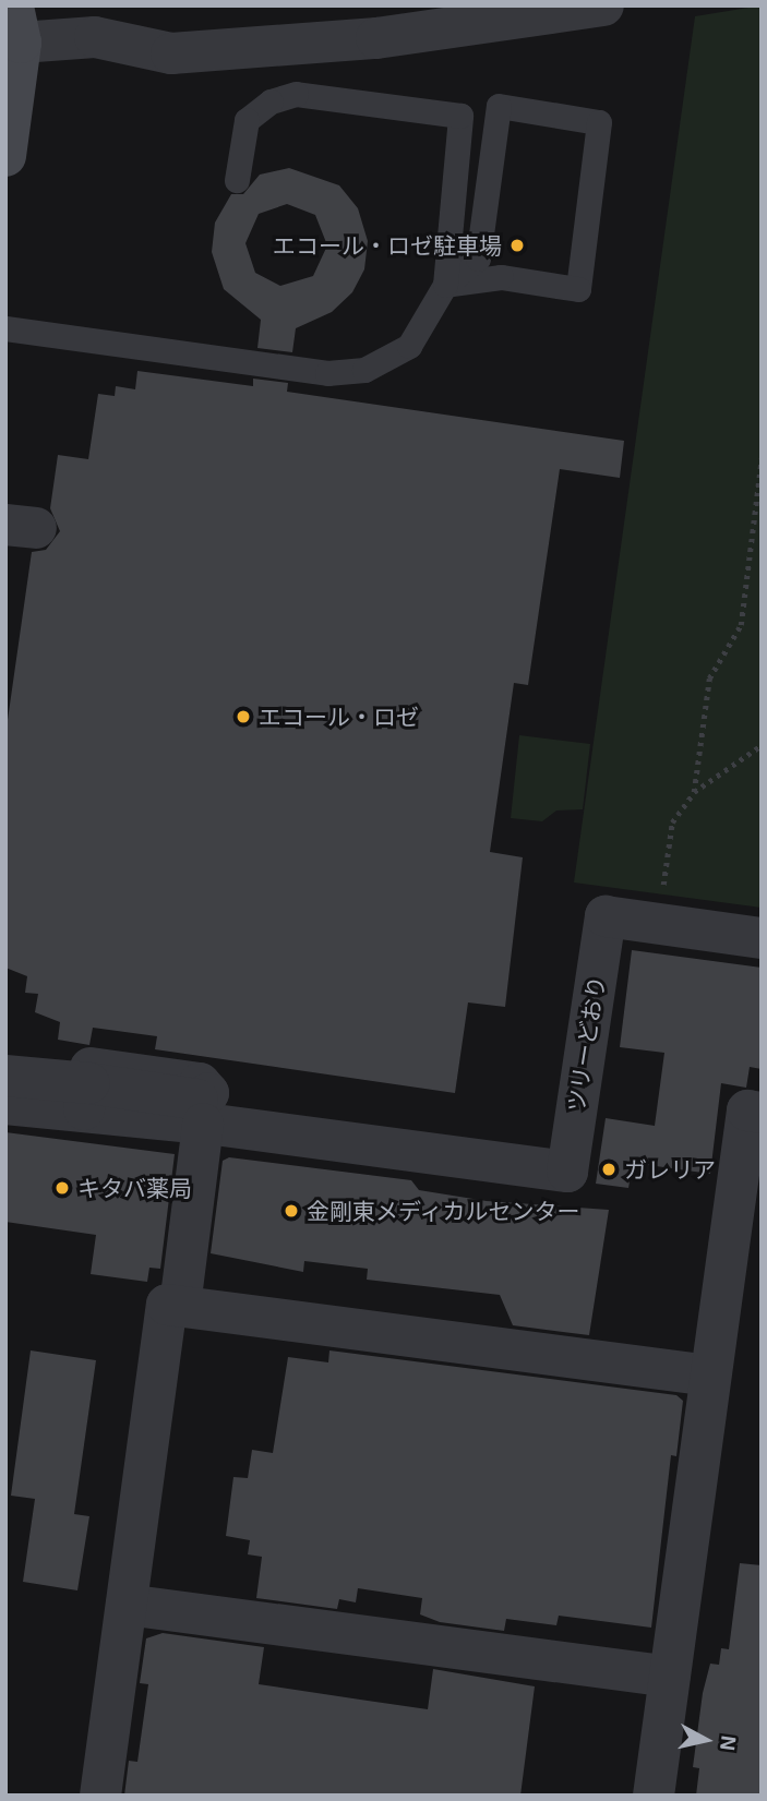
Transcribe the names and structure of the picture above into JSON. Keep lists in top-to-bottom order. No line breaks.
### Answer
{"streets":{"street":["ツリーどおり"]},"places":["エコール・ロゼ駐車場","エコール・ロゼ","ガレリア","キタバ薬局","金剛東メディカルセンター"],"north":"right"}
